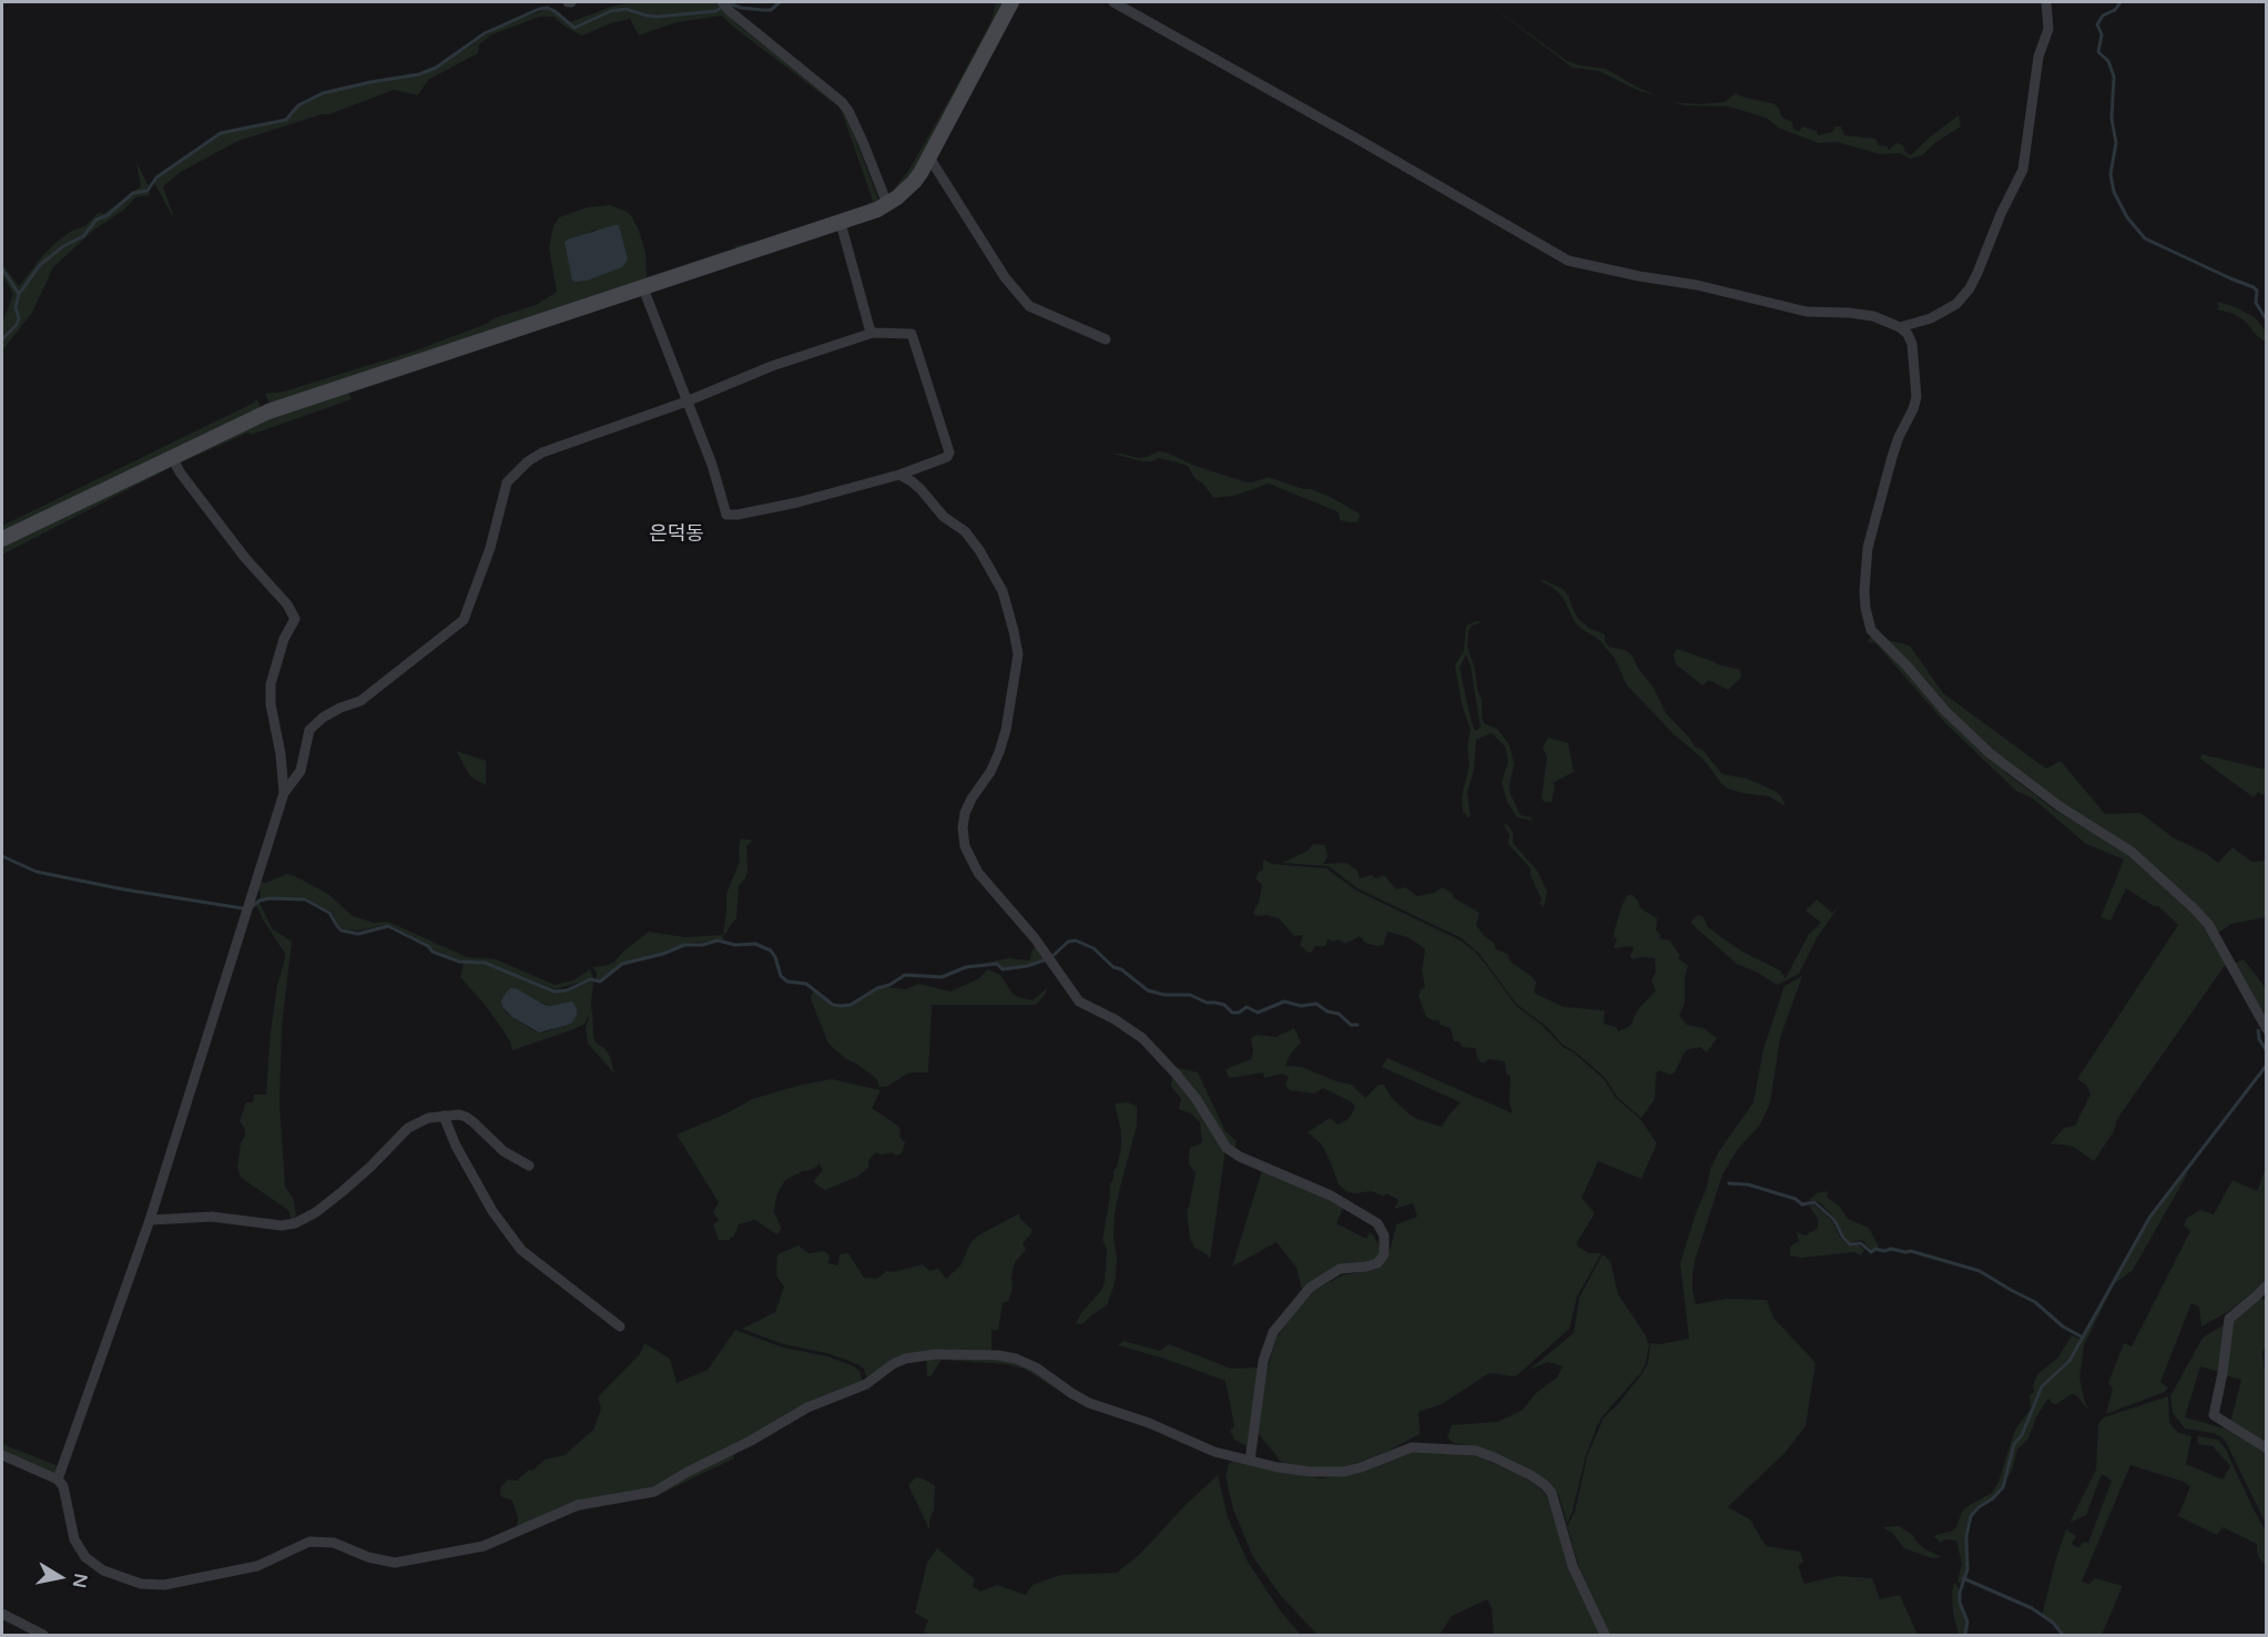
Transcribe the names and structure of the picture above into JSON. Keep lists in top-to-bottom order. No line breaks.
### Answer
{"districts":["은덕동"],"north":"right"}
